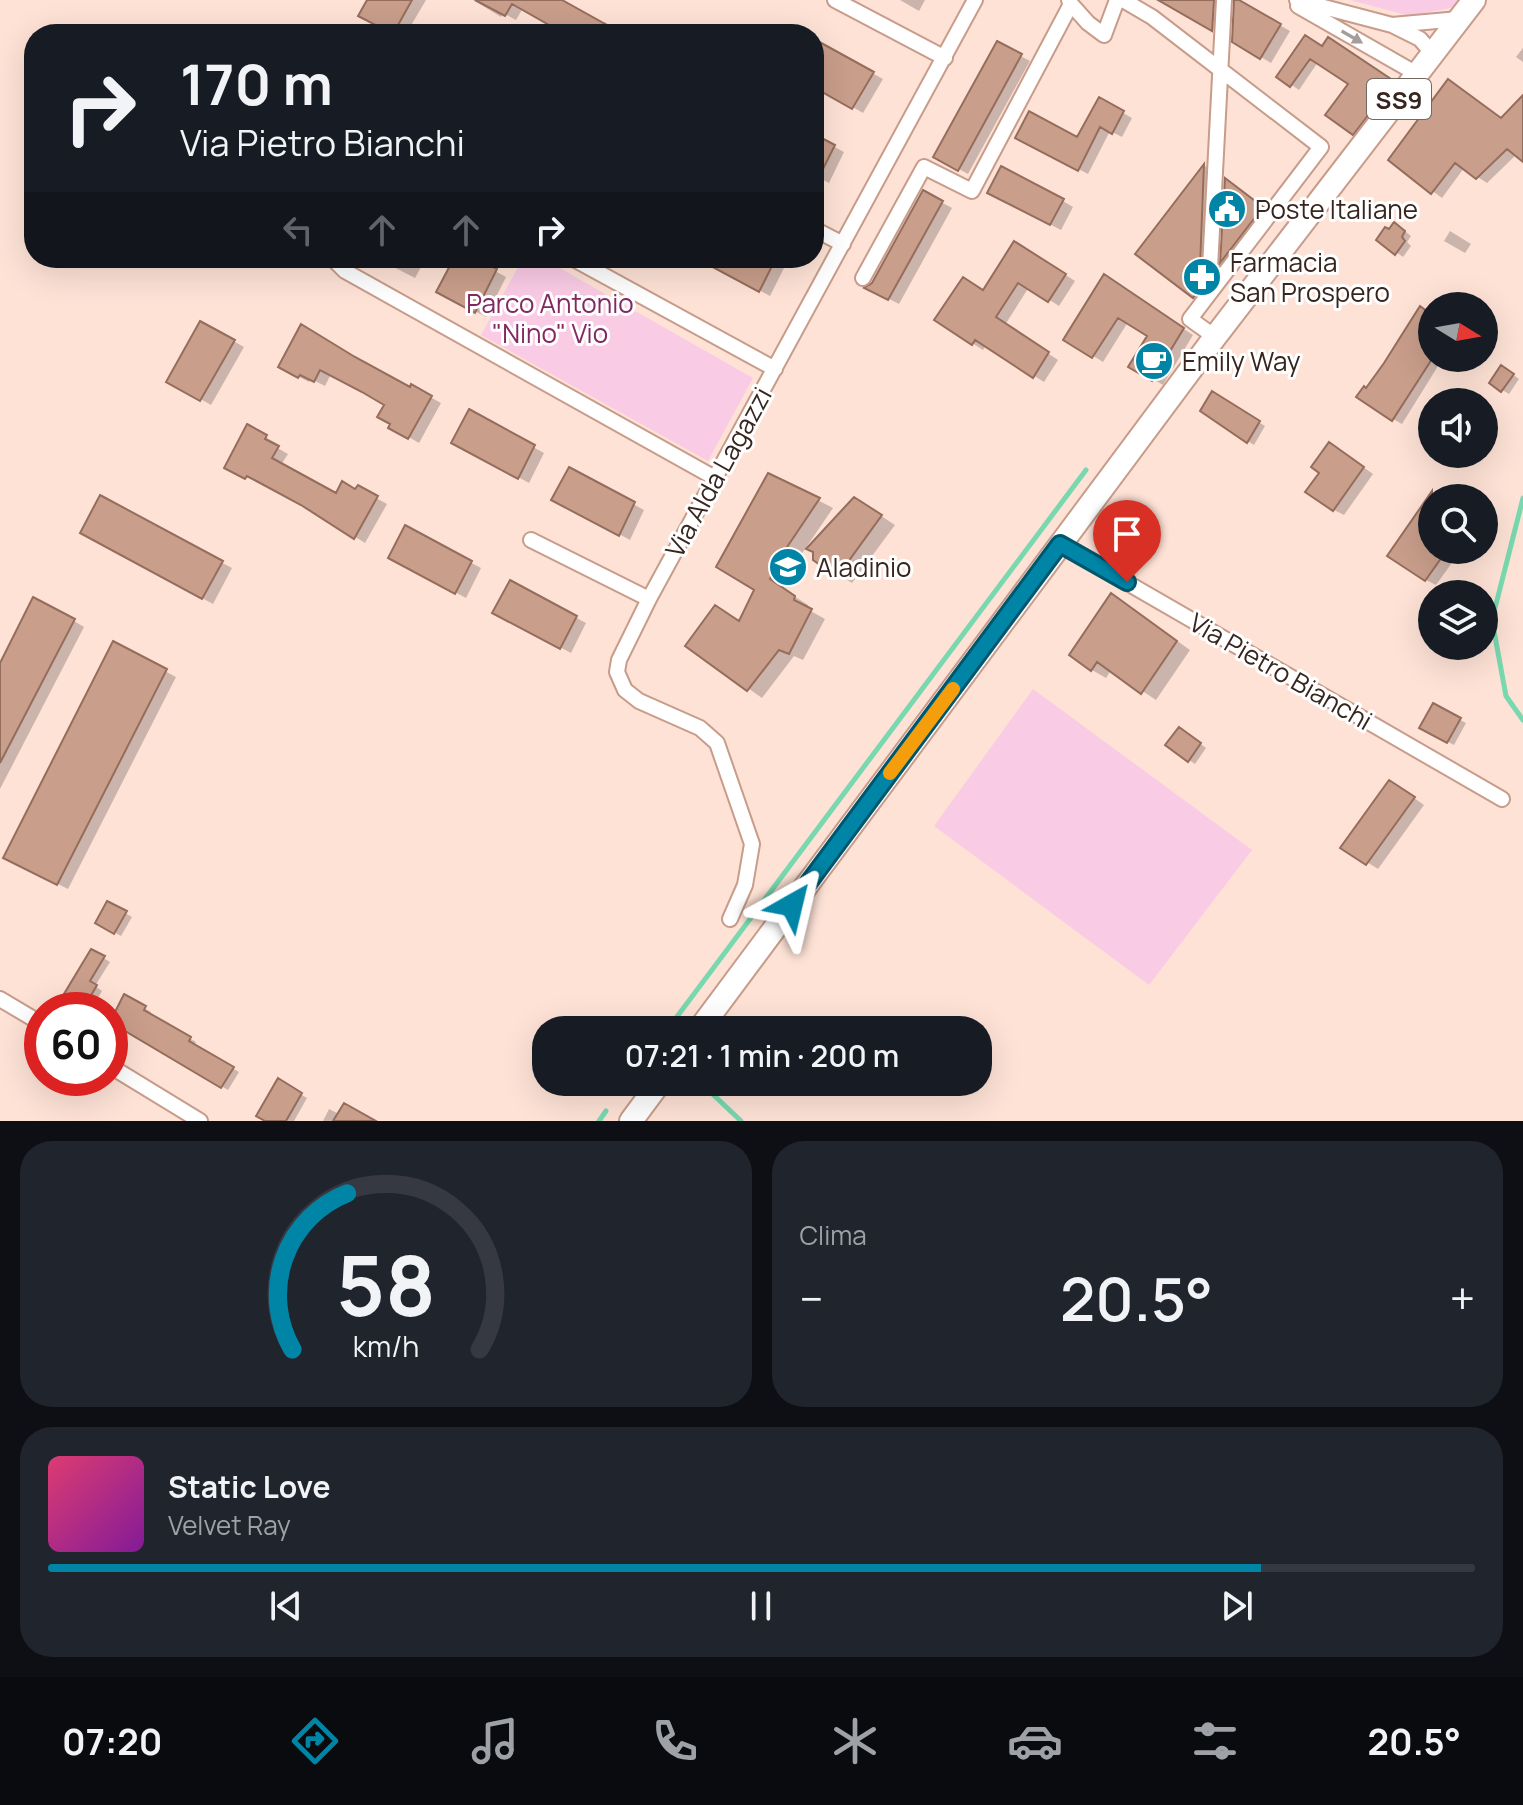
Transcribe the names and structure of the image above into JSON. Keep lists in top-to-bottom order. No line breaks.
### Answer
{"streets":{"main road":["SS9"],"street":["Via Alda Lagazzi","Via Pietro Bianchi"]},"crossings":[["SS9","Via Pietro Bianchi"]],"parks":["Parco Antonio \"Nino\" Vio"],"places":{"public building":["Poste Italiane"],"pharmacy":["Farmacia San Prospero"],"cafe":["Emily Way"],"school or university":["Aladinio"]},"north":"right","page":{"turn":["170 m","Via Pietro Bianchi"],"limit":"60","trip":"07:21 · 1 min · 200 m","tile":"Clima","heat":["−","20.5°","+"],"song":["Static Love","Velvet Ray"],"tabs":["07:20","20.5°"],"gauge":["58","km/h"]}}
